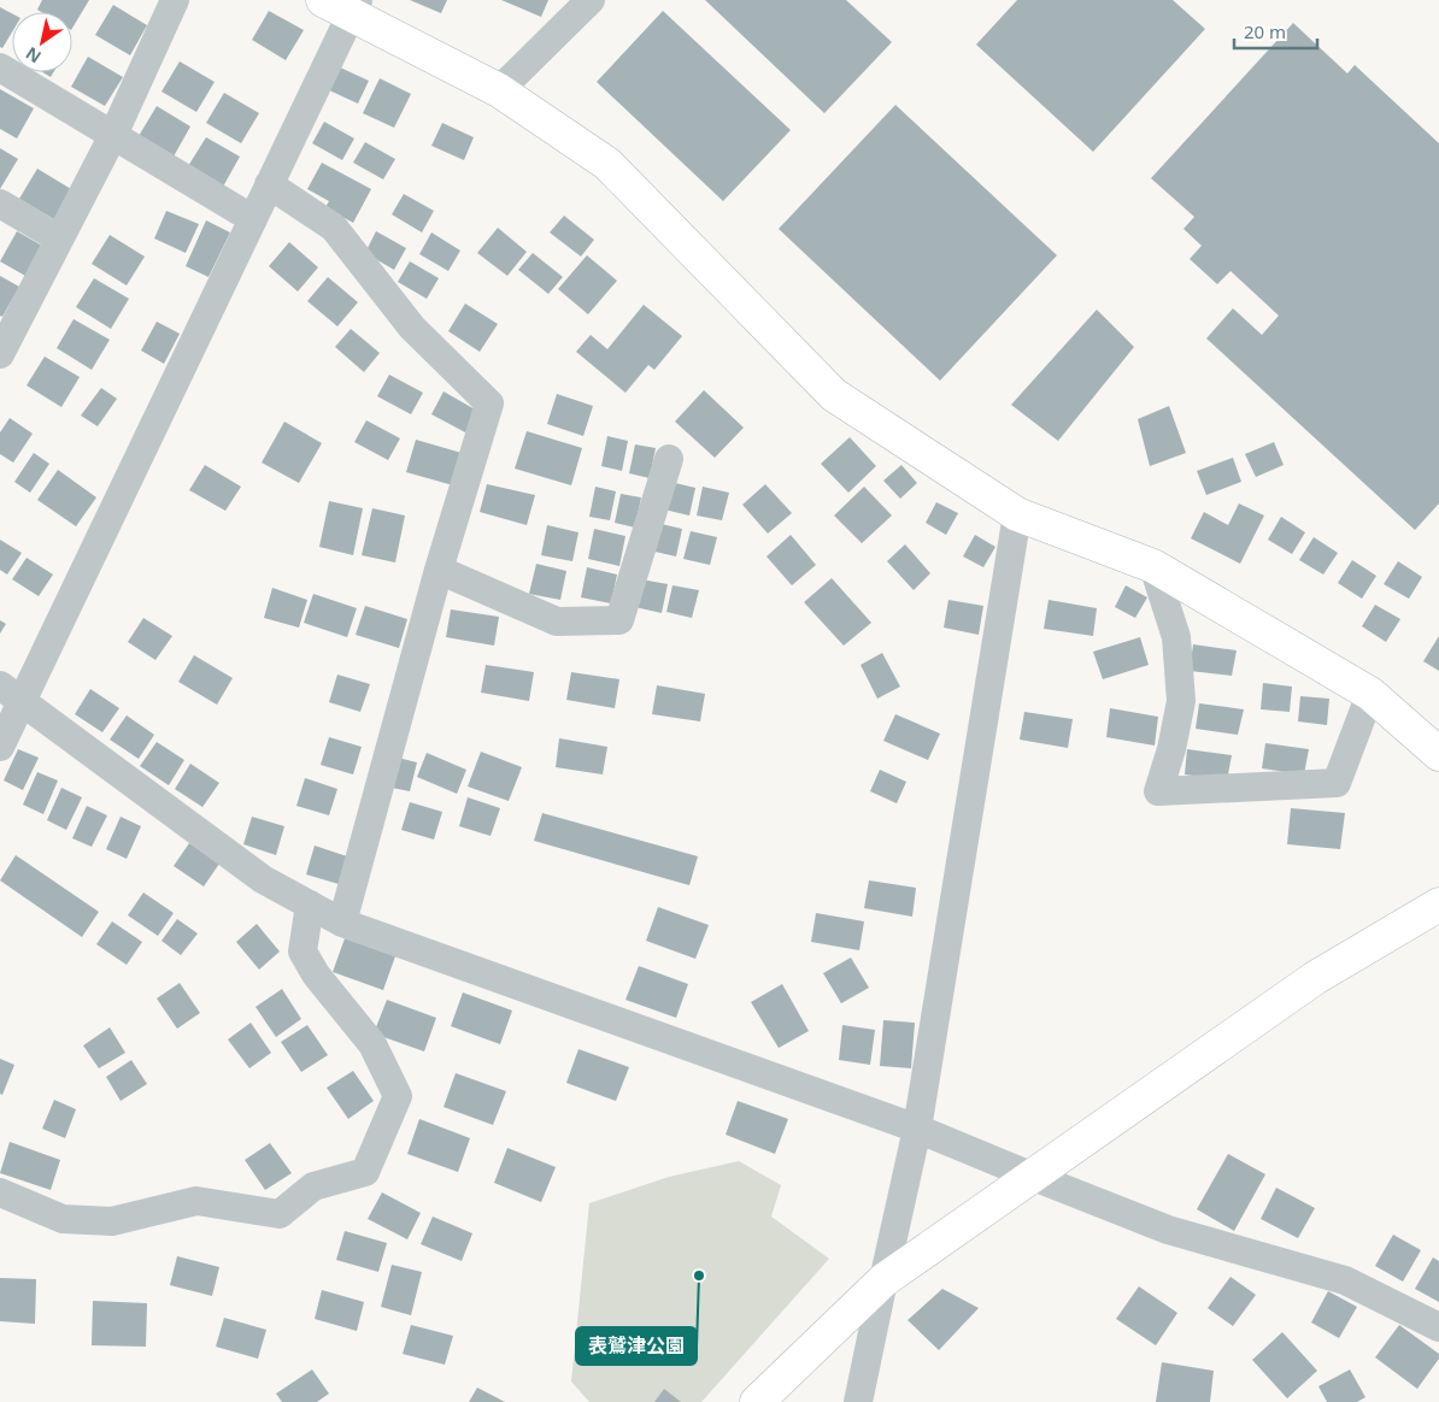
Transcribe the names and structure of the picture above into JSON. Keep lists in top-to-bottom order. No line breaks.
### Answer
{"places":["表鷲津公園"],"scale_bar":"20 m","north":"bottom left"}
